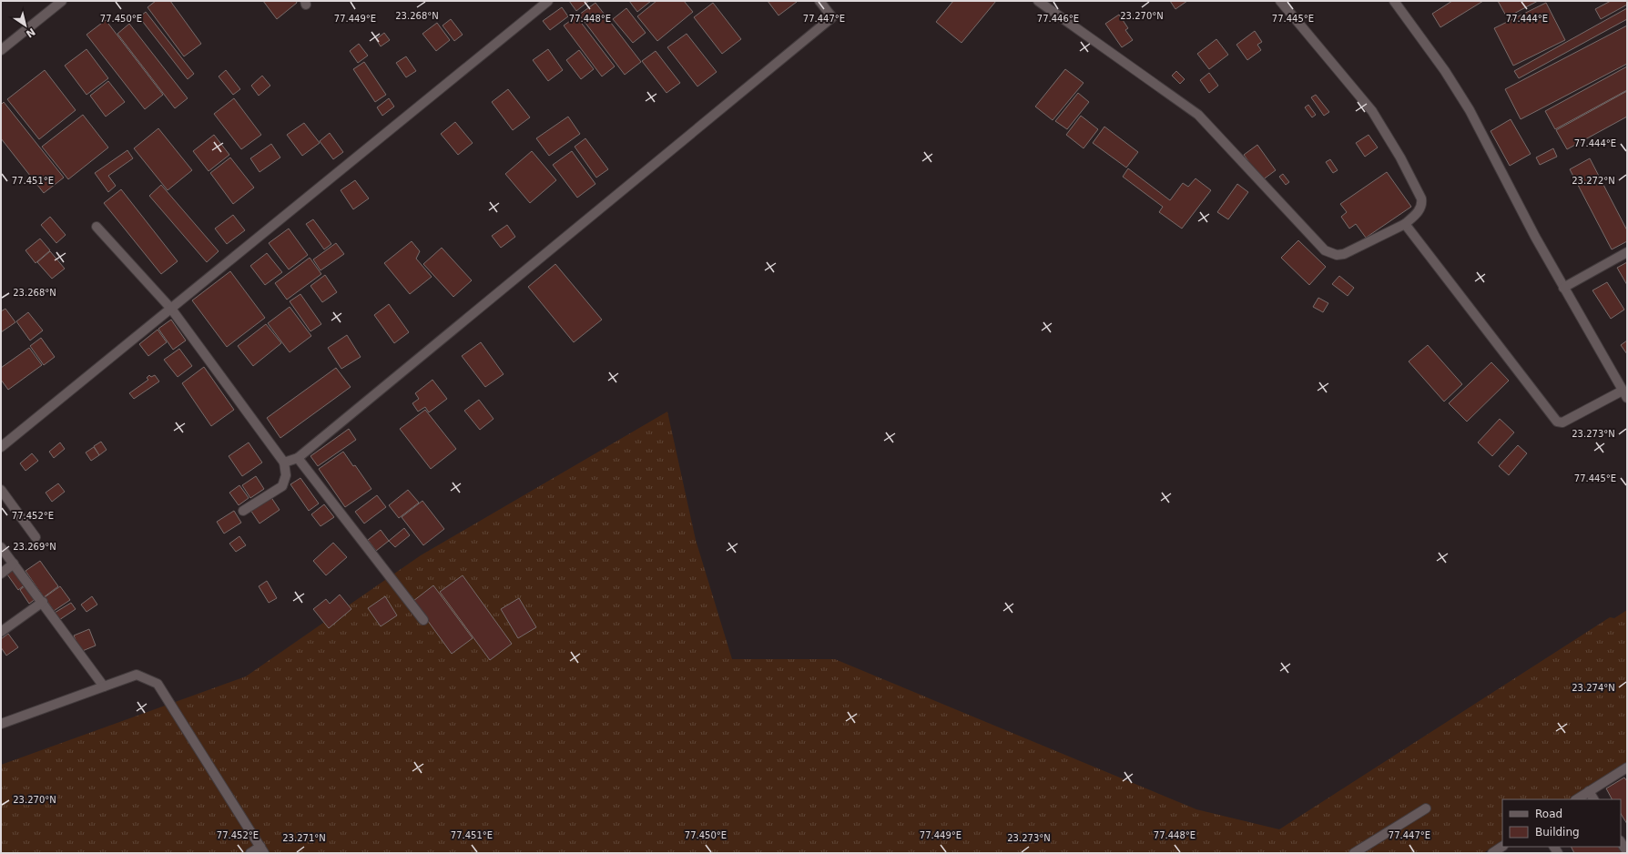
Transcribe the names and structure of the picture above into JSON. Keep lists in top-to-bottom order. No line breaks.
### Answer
{"legend":["Road","Building"],"north":"bottom right","coordinates":["23.268°N","23.270°N","77.447°E","77.446°E","77.444°E","77.450°E","77.449°E","77.448°E","77.445°E","23.272°N","77.451°E","23.273°N","77.452°E","23.269°N","23.274°N","23.271°N"]}
